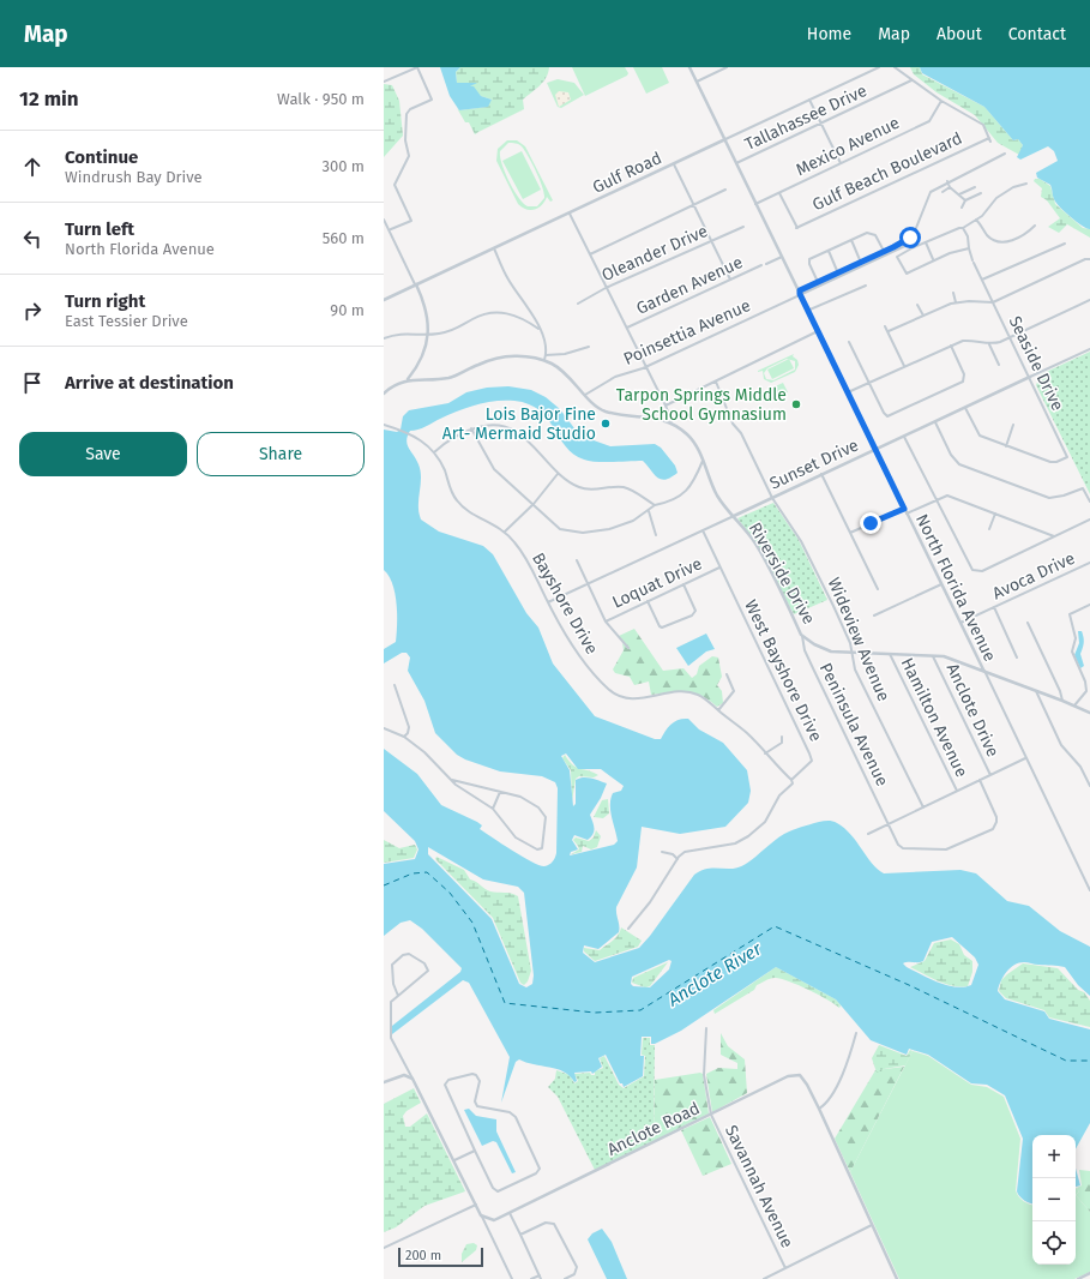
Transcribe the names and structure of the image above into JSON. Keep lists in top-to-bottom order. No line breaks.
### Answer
{"streets":{"street":["Tallahassee Drive","Mexico Avenue","Gulf Beach Boulevard","Gulf Road","Oleander Drive","Garden Avenue","Poinsettia Avenue","Seaside Drive","Sunset Drive","Riverside Drive","Avoca Drive","Loquat Drive","North Florida Avenue","Bayshore Drive","Wideview Avenue","West Bayshore Drive","Anclote Drive","Hamilton Avenue","Peninsula Avenue","Anclote Road","Savannah Avenue"]},"crossings":[["Tallahassee Drive","North Florida Avenue"],["Mexico Avenue","Gulf Beach Boulevard"],["Mexico Avenue","North Florida Avenue"],["Gulf Road","North Florida Avenue"],["Garden Avenue","North Florida Avenue"],["Poinsettia Avenue","North Florida Avenue"],["Seaside Drive","Sunset Drive"],["Sunset Drive","Riverside Drive"],["Sunset Drive","North Florida Avenue"],["Sunset Drive","Bayshore Drive"],["Sunset Drive","Wideview Avenue"],["Sunset Drive","West Bayshore Drive"],["Riverside Drive","North Florida Avenue"],["Riverside Drive","Wideview Avenue"],["Riverside Drive","Anclote Drive"],["Riverside Drive","Hamilton Avenue"],["Riverside Drive","Peninsula Avenue"],["Avoca Drive","North Florida Avenue"],["Loquat Drive","West Bayshore Drive"],["Bayshore Drive","West Bayshore Drive"],["Anclote Road","Savannah Avenue"]],"water":["Anclote River"],"places":["Tarpon Springs Middle School Gymnasium","Lois Bajor Fine Art- Mermaid Studio"],"scale_bar":"200 m","page":{"header":"Map","nav":["Home","Map","About","Contact"],"heading":["12 min","Walk · 950 m"],"list":[["Continue","Windrush Bay Drive","300 m"],["Turn left","North Florida Avenue","560 m"],["Turn right","East Tessier Drive","90 m"],"Arrive at destination"],"buttons":["Save","Share"],"map_buttons":["+","−"],"scale":"200 m"}}
